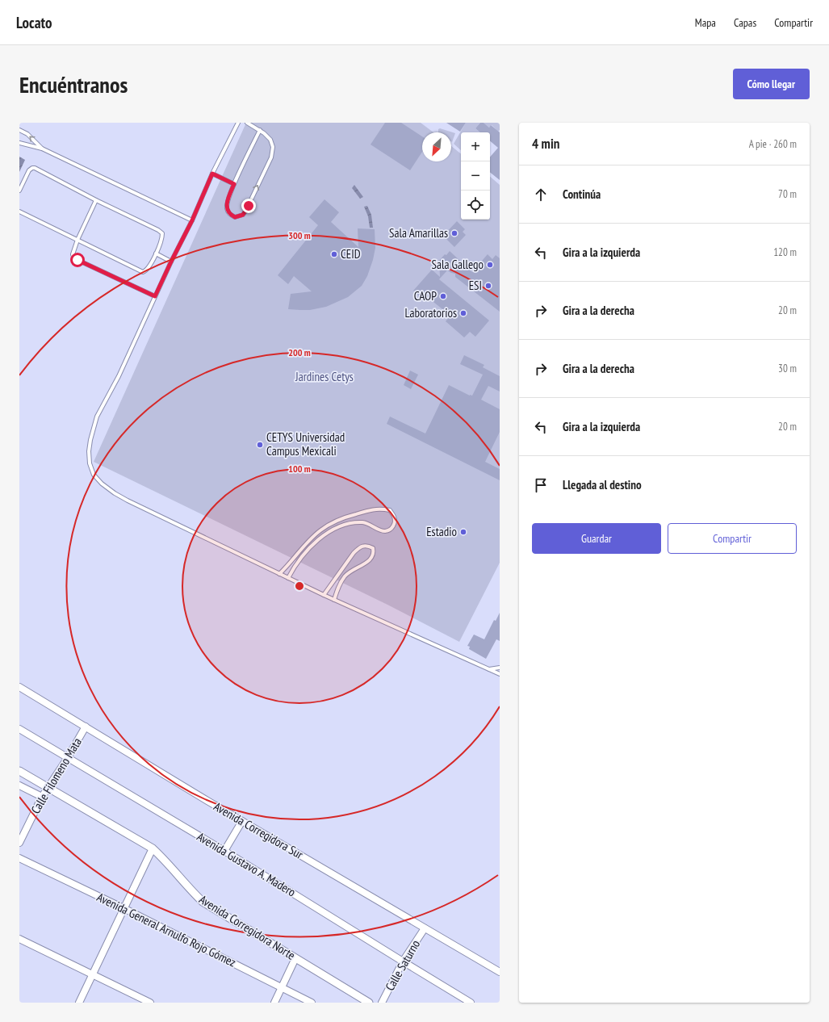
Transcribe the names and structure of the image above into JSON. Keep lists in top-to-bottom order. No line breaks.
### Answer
{"streets":{"street":["Calle Filomeno Mata","Avenida Corregidora Sur","Avenida Gustavo A. Madero","Avenida Corregidora Norte","Avenida General Arnulfo Rojo Gómez","Calle Saturno"]},"crossings":[["Calle Filomeno Mata","Avenida Corregidora Sur"],["Calle Filomeno Mata","Avenida Gustavo A. Madero"],["Calle Filomeno Mata","Avenida Corregidora Norte"],["Avenida Corregidora Sur","Calle Saturno"],["Avenida Gustavo A. Madero","Calle Saturno"]],"parks":["Jardines Cetys"],"places":["Sala Amarillas","CEID","Sala Gallego","ESI","CAOP","Laboratorios","CETYS Universidad Campus Mexicali","Estadio"],"north":"bottom left","page":{"header":"Locato","nav":["Mapa","Capas","Compartir"],"buttons":["Cómo llegar",["Guardar","Compartir"]],"title":"Encuéntranos","heading":["4 min","A pie · 260 m"],"map_buttons":["+","−"],"list":[["Continúa","70 m"],["Gira a la izquierda","120 m"],["Gira a la derecha","20 m"],["Gira a la derecha","30 m"],["Gira a la izquierda","20 m"],"Llegada al destino"]},"rings":["300 m","200 m","100 m"]}
